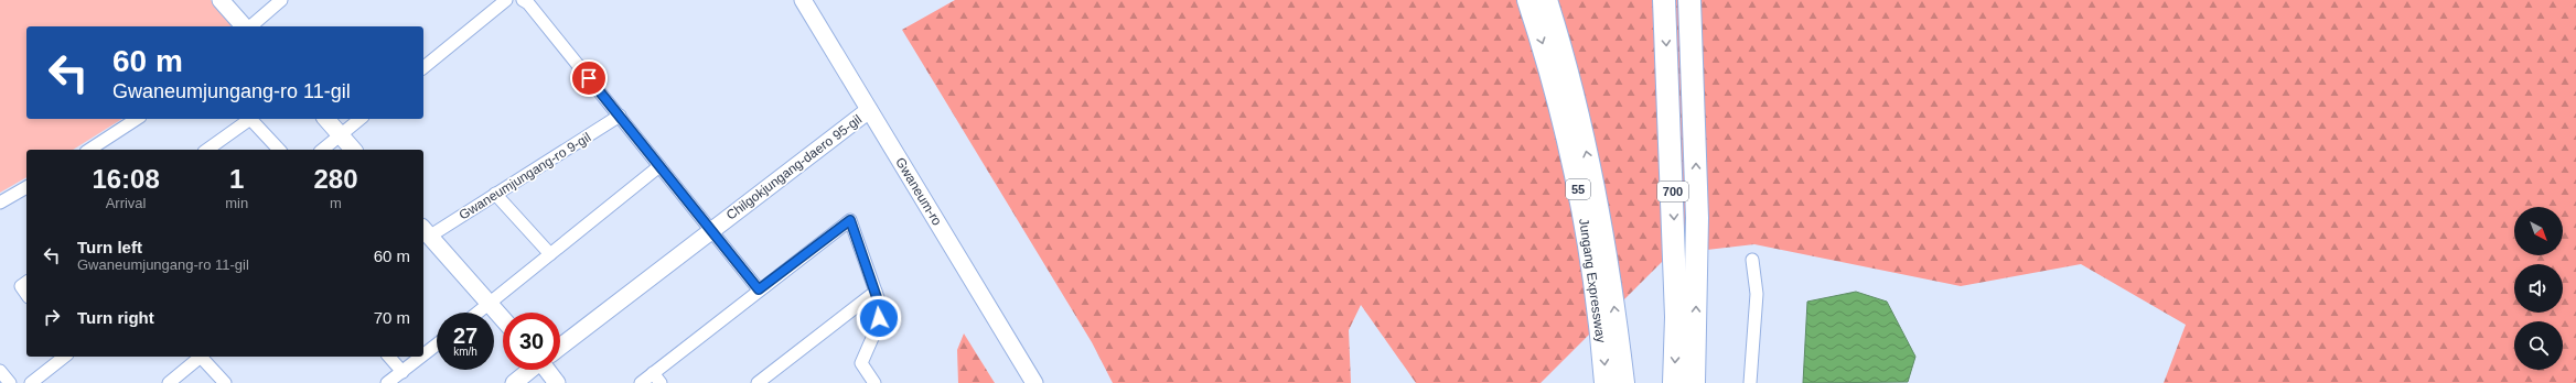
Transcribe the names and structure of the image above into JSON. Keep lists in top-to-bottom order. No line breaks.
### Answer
{"streets":{"highway":["55","700","Jungang Expressway"],"main road":["Chilgokjungang-daero 95-gil","Gwaneum-ro"],"street":["Gwaneumjungang-ro 9-gil"]},"crossings":[["Chilgokjungang-daero 95-gil","Gwaneum-ro"]],"north":"bottom right","page":{"turn":["60 m","Gwaneumjungang-ro 11-gil"],"eta":["16:08","Arrival","1","min","280","m"],"list":[{"name":"Turn left","note":"Gwaneumjungang-ro 11-gil","value":"60 m"},{"name":"Turn right","value":"70 m"}],"speed":"27 km/h","limit":"30"}}
